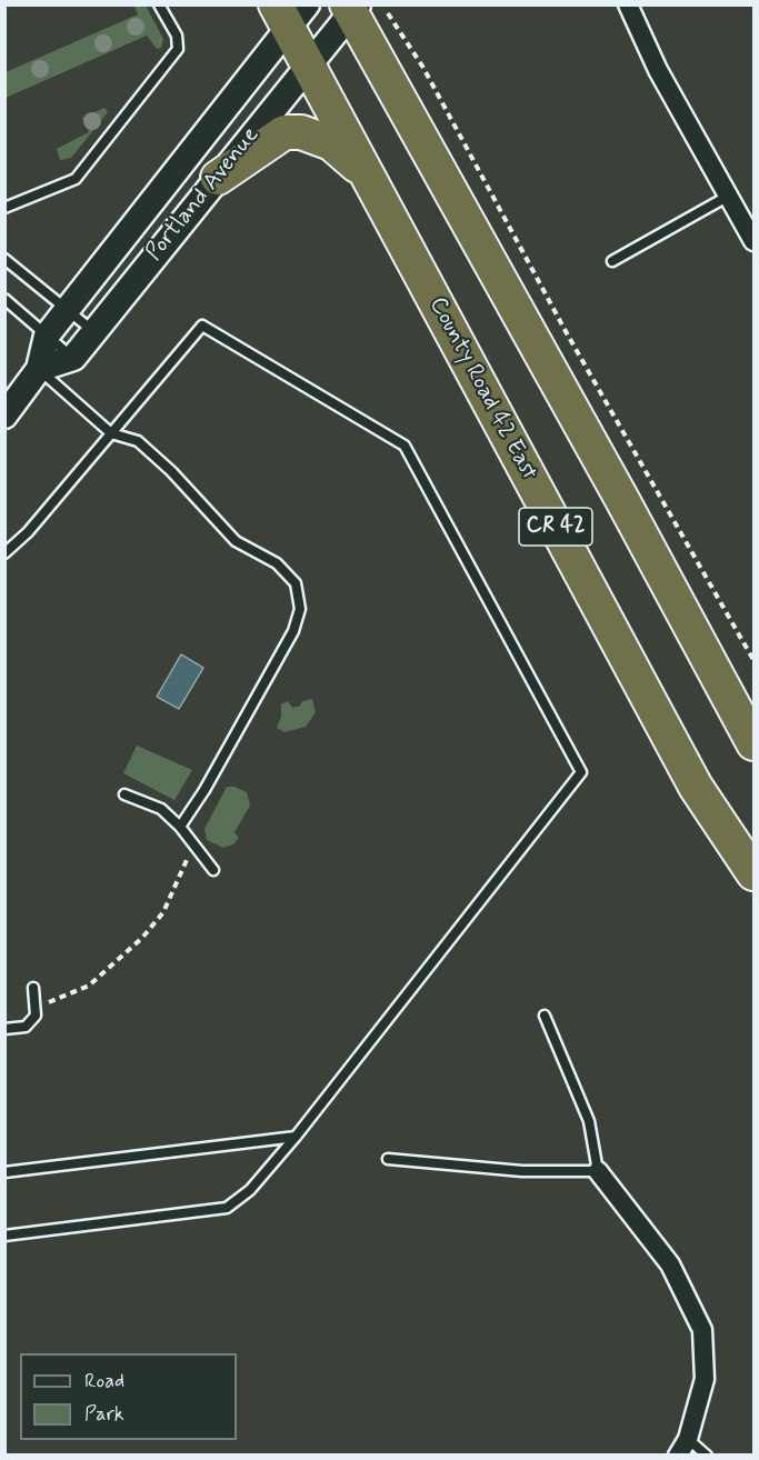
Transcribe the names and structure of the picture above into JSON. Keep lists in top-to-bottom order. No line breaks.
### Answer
{"streets":{"highway":["County Road 42 East","CR 42"],"street":["Portland Avenue"]},"crossings":[["Portland Avenue","County Road 42 East"],["Portland Avenue","CR 42"]],"legend":["Road","Park"]}
